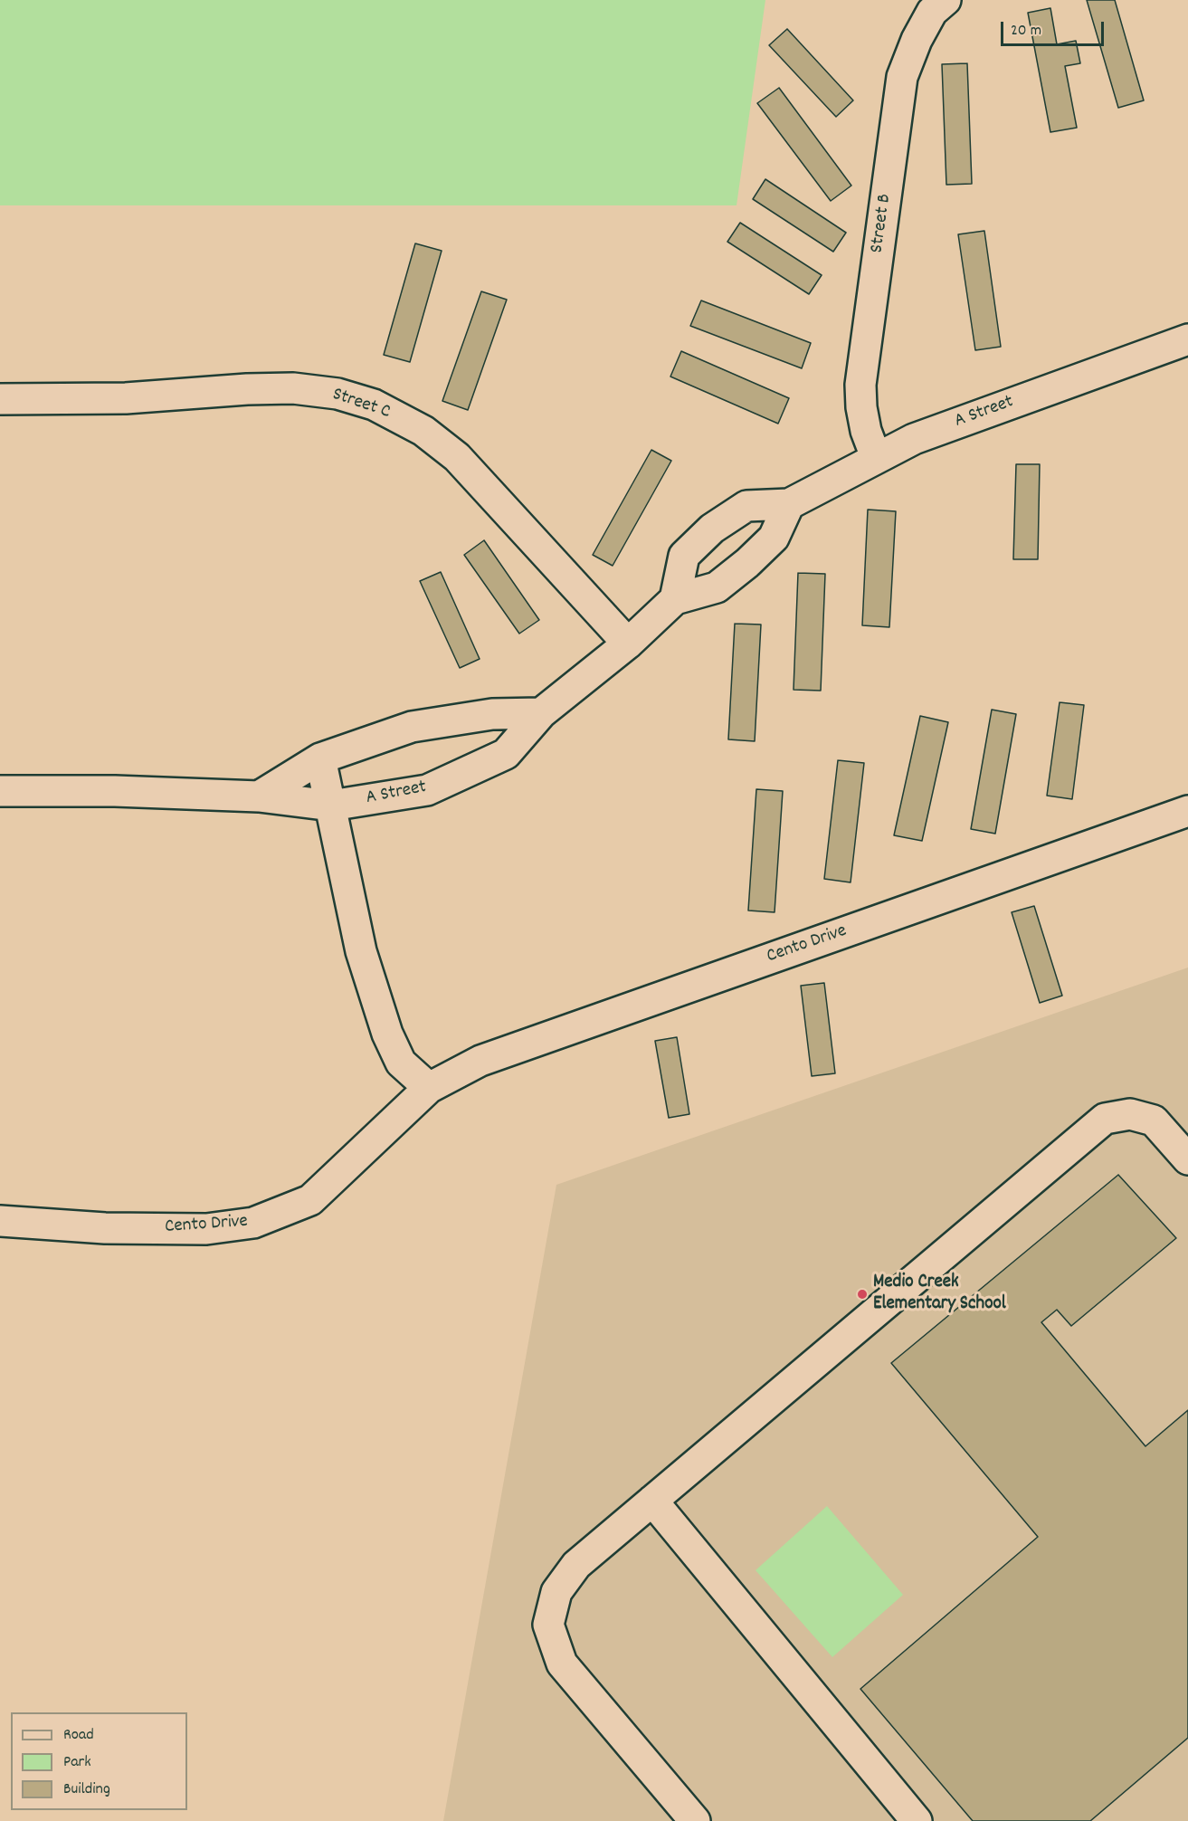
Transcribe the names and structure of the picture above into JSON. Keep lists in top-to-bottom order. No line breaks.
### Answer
{"streets":{"street":["Street B","Street C","A Street","Cento Drive"]},"crossings":[["Street B","A Street"],["Street C","A Street"]],"places":["Medio Creek Elementary School"],"legend":["Road","Park","Building"],"scale_bar":"20 m"}
